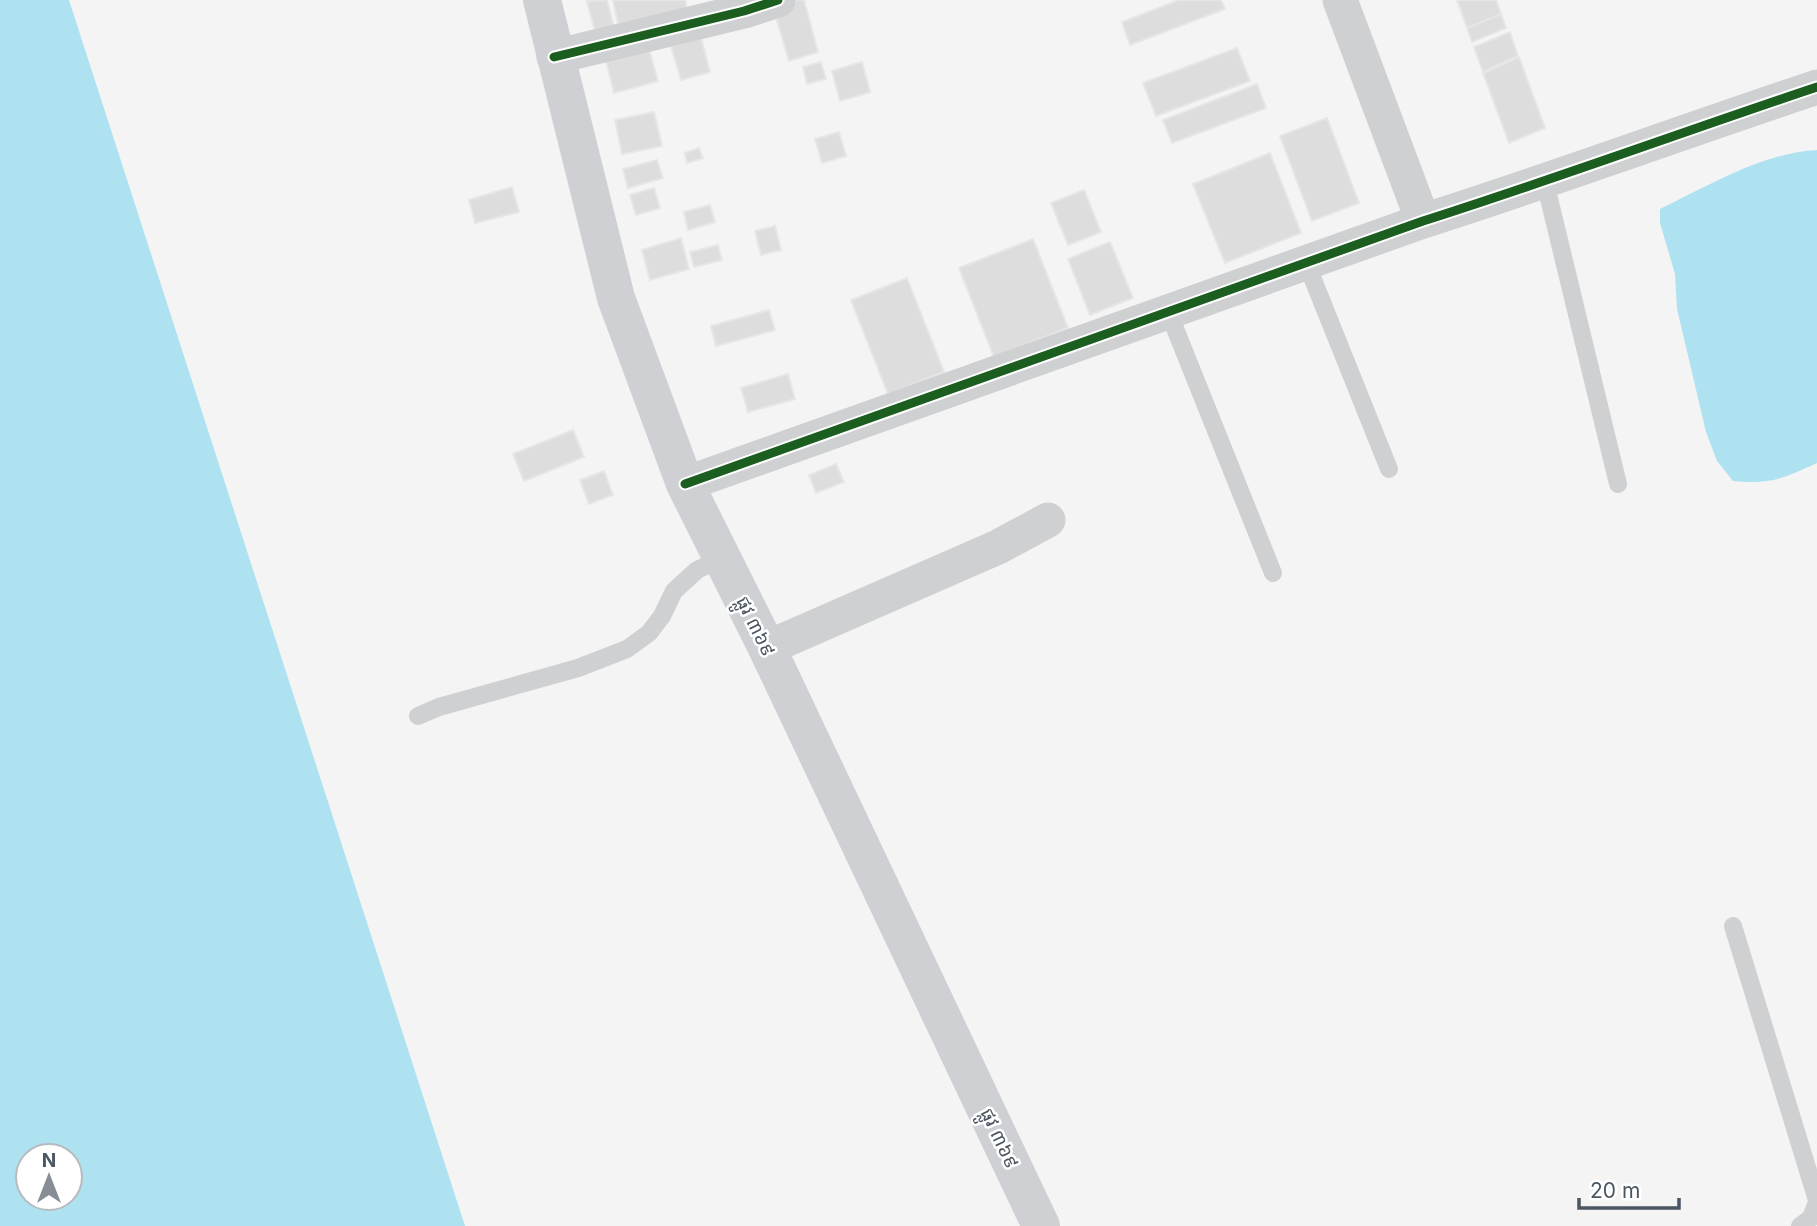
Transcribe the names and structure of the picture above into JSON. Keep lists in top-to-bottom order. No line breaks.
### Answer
{"streets":{"main road":["ផ្លូវ ៣៦៩"]},"scale_bar":"20 m","north":"top"}
